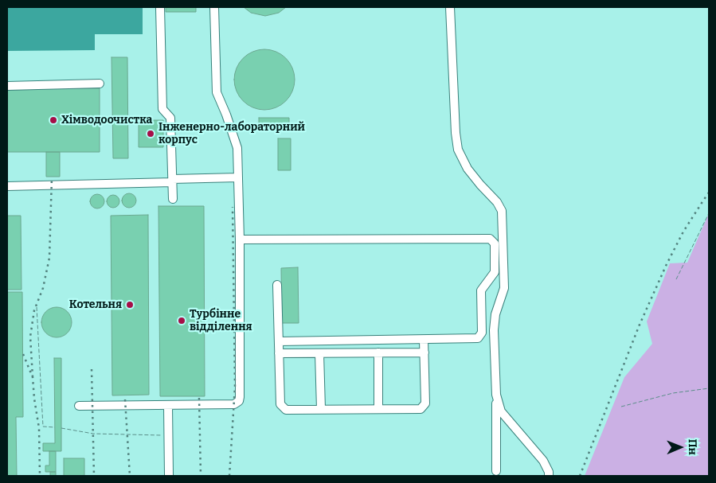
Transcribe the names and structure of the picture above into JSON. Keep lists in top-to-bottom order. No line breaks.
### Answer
{"places":["Хімводоочистка","Інженерно-лабораторний корпус","Котельня","Турбінне відділення"],"north":"right"}
